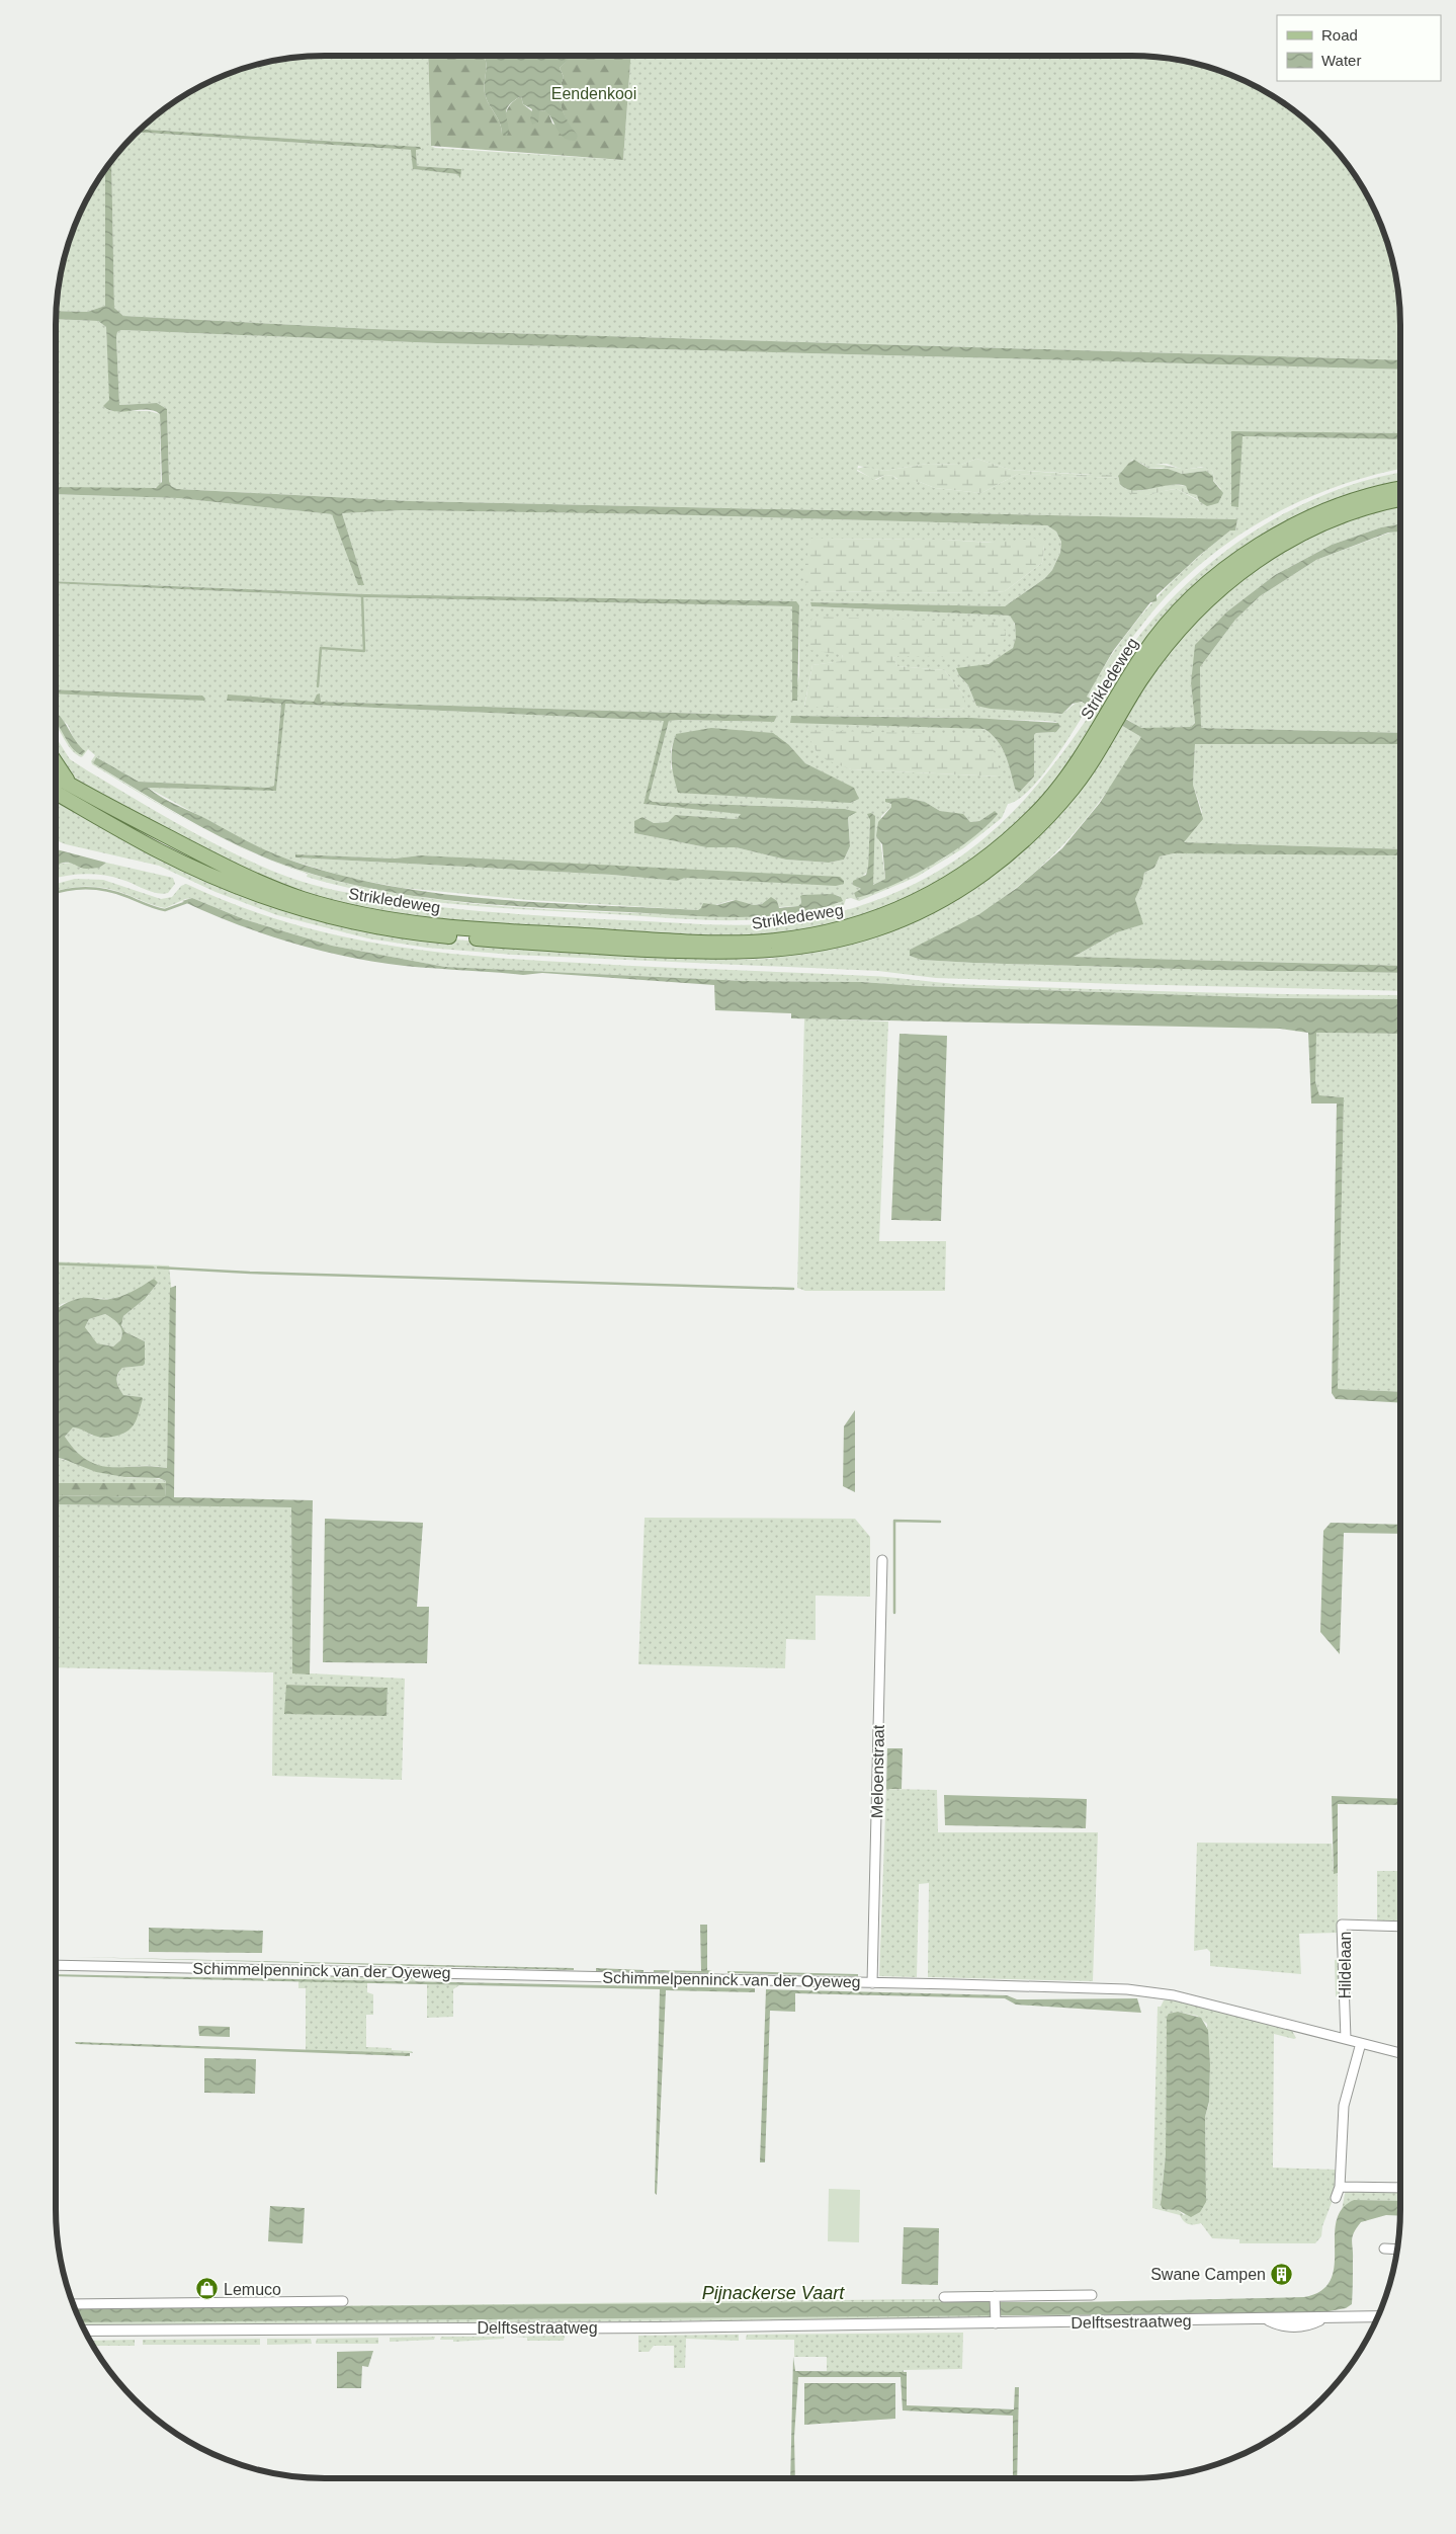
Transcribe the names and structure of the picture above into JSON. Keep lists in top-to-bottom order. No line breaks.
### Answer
{"streets":{"main road":["Strikledeweg"],"street":["Meloenstraat","Hildelaan","Schimmelpenninck van der Oyeweg","Delftsestraatweg"]},"crossings":[["Meloenstraat","Schimmelpenninck van der Oyeweg"],["Hildelaan","Schimmelpenninck van der Oyeweg"]],"water":["Pijnackerse Vaart"],"parks":["Eendenkooi"],"places":{"building":["Swane Campen"],"shop":["Lemuco"]},"legend":["Road","Water"]}
